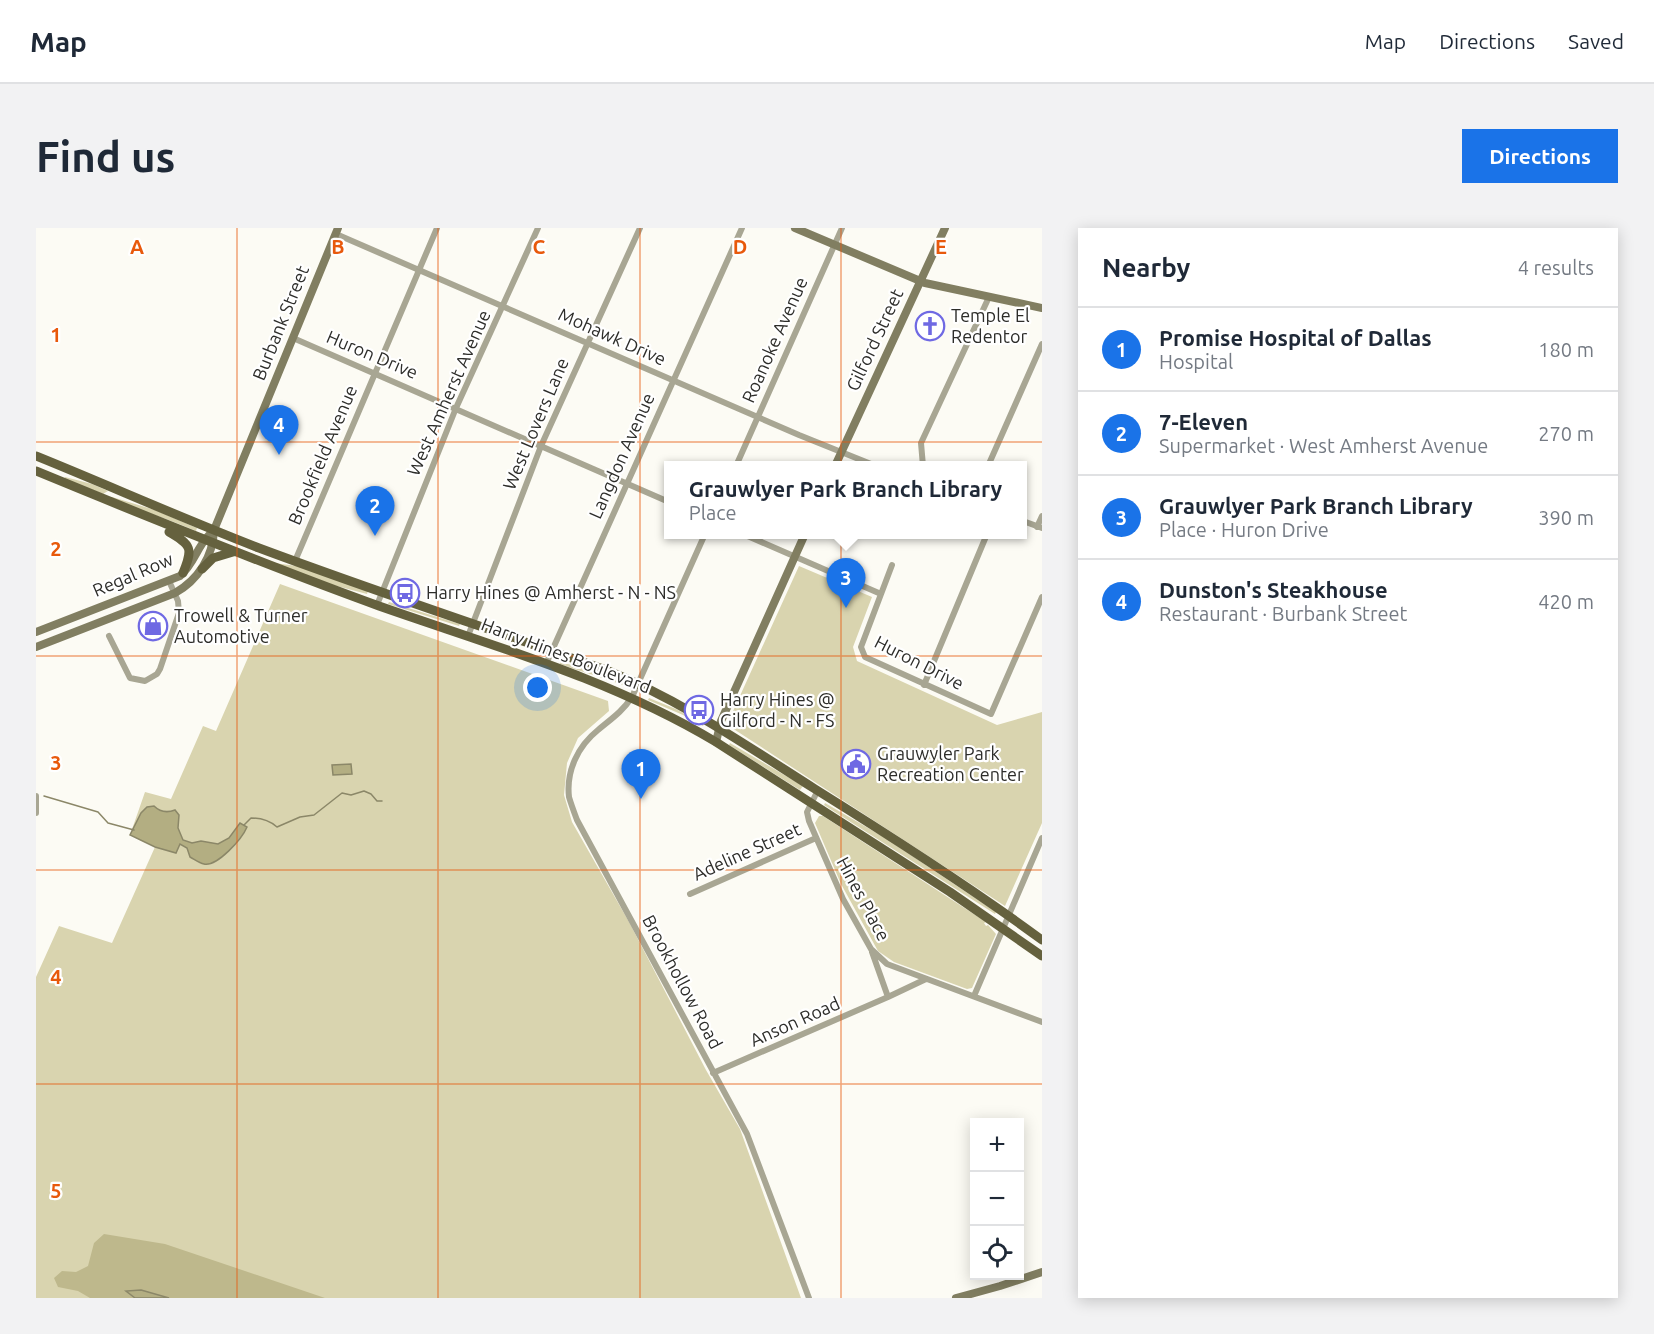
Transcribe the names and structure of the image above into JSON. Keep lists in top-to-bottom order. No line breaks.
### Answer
{"streets":{"main road":["Harry Hines Boulevard"],"street":["Burbank Street","Mohawk Drive","Roanoke Avenue","Gilford Street","Huron Drive","West Amherst Avenue","West Lovers Lane","Brookfield Avenue","Langdon Avenue","Regal Row","Adeline Street","Hines Place","Brookhollow Road","Anson Road"]},"crossings":[["Burbank Street","Mohawk Drive"],["Burbank Street","Huron Drive"],["Burbank Street","Regal Row"],["Burbank Street","Harry Hines Boulevard"],["Mohawk Drive","Roanoke Avenue"],["Mohawk Drive","Gilford Street"],["Mohawk Drive","West Amherst Avenue"],["Mohawk Drive","West Lovers Lane"],["Mohawk Drive","Brookfield Avenue"],["Mohawk Drive","Langdon Avenue"],["Huron Drive","West Amherst Avenue"],["Huron Drive","West Lovers Lane"],["Huron Drive","Brookfield Avenue"],["Huron Drive","Langdon Avenue"],["West Amherst Avenue","Harry Hines Boulevard"],["West Lovers Lane","Harry Hines Boulevard"],["Brookfield Avenue","Harry Hines Boulevard"],["Langdon Avenue","Harry Hines Boulevard"],["Regal Row","Harry Hines Boulevard"],["Harry Hines Boulevard","Hines Place"],["Harry Hines Boulevard","Brookhollow Road"],["Adeline Street","Hines Place"],["Hines Place","Anson Road"],["Brookhollow Road","Anson Road"]],"places":{"church":["Temple El Redentor"],"bus stop":["Harry Hines @ Amherst - N - NS","Harry Hines @ Gilford - N - FS"],"shop":["Trowell & Turner Automotive"],"public building":["Grauwyler Park Recreation Center"]},"page":{"header":"Map","nav":["Map","Directions","Saved"],"buttons":"Directions","title":"Find us","heading":["Nearby","4 results"],"list":[{"mark":"1","name":"Promise Hospital of Dallas","note":"Hospital","value":"180 m"},{"mark":"2","name":"7-Eleven","note":"Supermarket · West Amherst Avenue","value":"270 m"},{"mark":"3","name":"Grauwlyer Park Branch Library","note":"Place · Huron Drive","value":"390 m"},{"mark":"4","name":"Dunston's Steakhouse","note":"Restaurant · Burbank Street","value":"420 m"}],"pins":["4","2","3","1"],"popup":["Grauwlyer Park Branch Library","Place"],"map_buttons":["+","−"]},"grid":{"columns":["A","B","C","D","E"],"rows":["1","2","3","4","5"]}}
